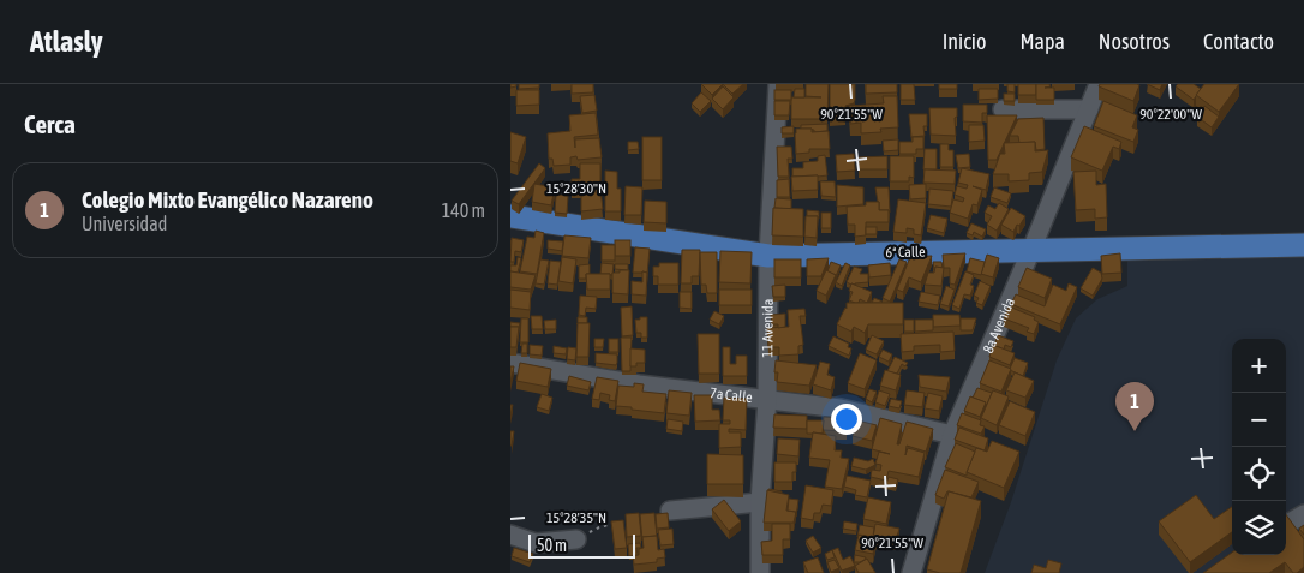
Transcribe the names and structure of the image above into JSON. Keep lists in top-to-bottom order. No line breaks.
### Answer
{"streets":{"main road":["6ª Calle"],"street":["8a Avenida","11 Avenida","7a Calle"]},"crossings":[["6ª Calle","8a Avenida"],["6ª Calle","11 Avenida"],["8a Avenida","7a Calle"],["11 Avenida","7a Calle"]],"scale_bar":"50 m","page":{"header":"Atlasly","nav":["Inicio","Mapa","Nosotros","Contacto"],"heading":"Cerca","list":[{"mark":"1","name":"Colegio Mixto Evangélico Nazareno","note":"Universidad","value":"140 m"}],"map_buttons":["+","−"],"pins":"1","scale":"50 m"},"coordinates":["90°21'55\"W","90°22'00\"W","15°28'30\"N","15°28'35\"N"]}
